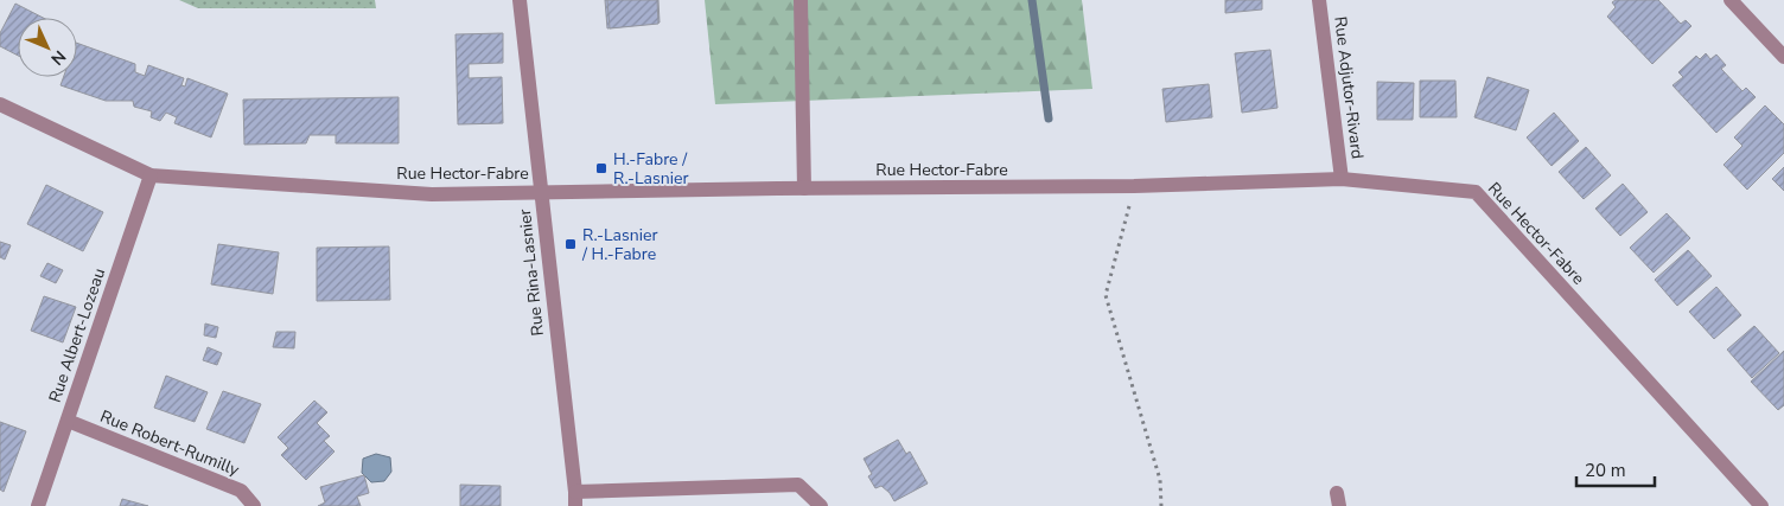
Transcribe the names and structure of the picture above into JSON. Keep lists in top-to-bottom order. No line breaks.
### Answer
{"streets":{"street":["Rue Adjutor-Rivard","Rue Hector-Fabre","Rue Rina-Lasnier","Rue Albert-Lozeau","Rue Robert-Rumilly"]},"crossings":[["Rue Adjutor-Rivard","Rue Hector-Fabre"],["Rue Hector-Fabre","Rue Rina-Lasnier"],["Rue Hector-Fabre","Rue Albert-Lozeau"],["Rue Albert-Lozeau","Rue Robert-Rumilly"]],"places":{"transit":["H.-Fabre / R.-Lasnier","R.-Lasnier / H.-Fabre"]},"scale_bar":"20 m","north":"bottom right"}
